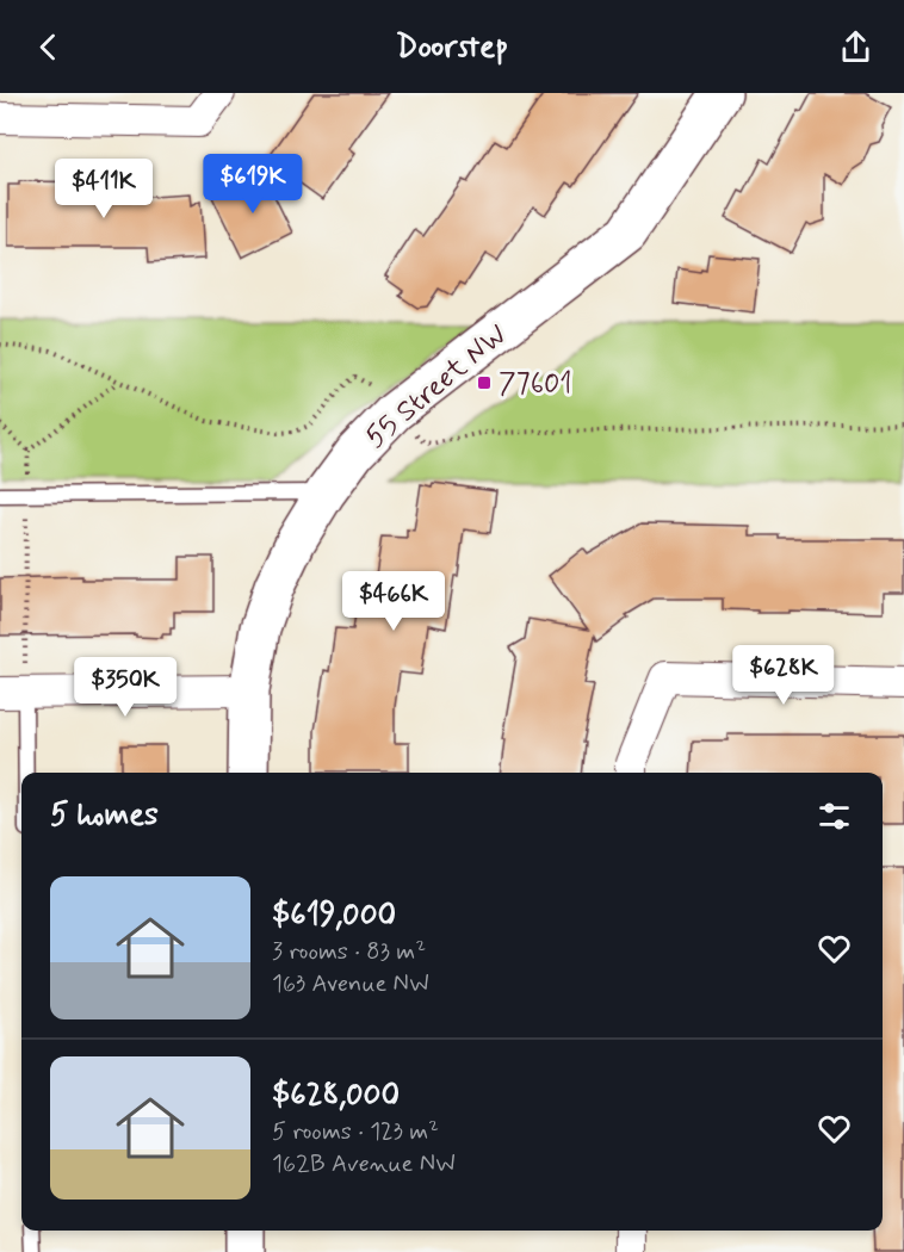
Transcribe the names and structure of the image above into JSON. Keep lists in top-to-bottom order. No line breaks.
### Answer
{"streets":{"street":["55 Street NW"]},"places":{"transit":["77601"]},"page":{"header":"Doorstep","price":["$619K","$411K","$466K","$628K","$350K"],"heading":"5 homes","list":[{"name":"$619,000","note":"3 rooms · 83 m² · 163 Avenue NW"},{"name":"$628,000","note":"5 rooms · 123 m² · 162B Avenue NW"}]}}
